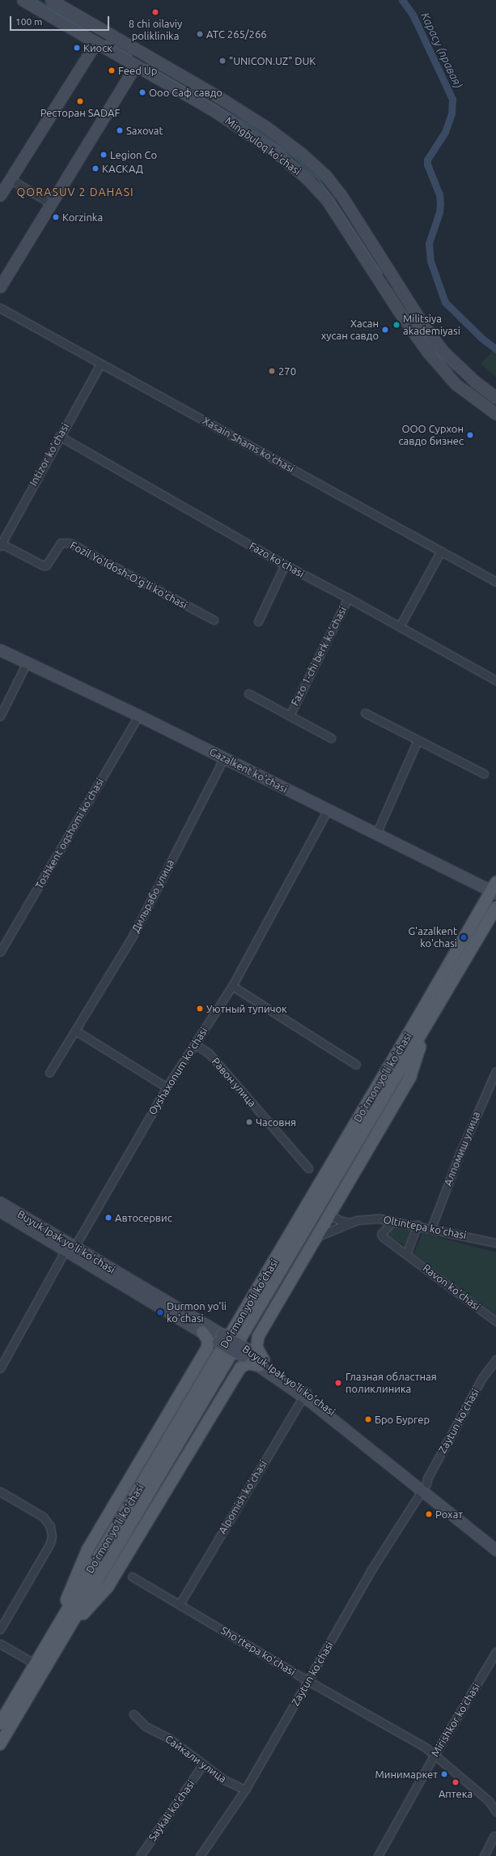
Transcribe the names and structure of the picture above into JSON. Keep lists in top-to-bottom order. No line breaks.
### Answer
{"streets":{"main road":["Mingbuloq ko'chasi","Gazalkent ko'chasi","Do‘rmon yo‘li ko‘chasi","Buyuk Ipak yo'li ko'chasi"],"street":["Xasain Shams ko'chasi","Intizor ko'chasi","Fazo ko'chasi","Fozil Yo'ldosh-O'g'li ko'chasi","Fazo 1-chi berk ko'chasi","Toshkent oqshomi ko'chasi","Дильрабо улица","Oyshaxonum ko'chasi","Равон улица","Алпомиш улица","Oltintepa ko'chasi","Ravon ko'chasi","Zaytun ko'chasi","Alpomish ko'chasi","Sho'rtepa ko'chasi","Mirishkor ko'chasi","Сайкали улица","Saykali ko'chasi"]},"crossings":[["Xasain Shams ko'chasi","Intizor ko'chasi"],["Intizor ko'chasi","Fazo ko'chasi"],["Intizor ko'chasi","Fozil Yo'ldosh-O'g'li ko'chasi"],["Fazo ko'chasi","Fazo 1-chi berk ko'chasi"],["Gazalkent ko'chasi","Toshkent oqshomi ko'chasi"],["Gazalkent ko'chasi","Дильрабо улица"],["Gazalkent ko'chasi","Oyshaxonum ko'chasi"],["Gazalkent ko'chasi","Do‘rmon yo‘li ko‘chasi"],["Oyshaxonum ko'chasi","Равон улица"],["Oyshaxonum ko'chasi","Buyuk Ipak yo'li ko'chasi"],["Алпомиш улица","Oltintepa ko'chasi"],["Oltintepa ko'chasi","Ravon ko'chasi"],["Buyuk Ipak yo'li ko'chasi","Zaytun ko'chasi"],["Buyuk Ipak yo'li ko'chasi","Alpomish ko'chasi"],["Zaytun ko'chasi","Sho'rtepa ko'chasi"],["Zaytun ko'chasi","Сайкали улица"],["Alpomish ko'chasi","Sho'rtepa ko'chasi"],["Sho'rtepa ko'chasi","Mirishkor ko'chasi"],["Сайкали улица","Saykali ko'chasi"]],"districts":["QORASUV 2 DAHASI"],"water":["Карасу (правая)"],"places":["8 chi oilaviy poliklinika","АТС 265/266","Киоск","\"UNICON.UZ\" DUK","Feed Up","Ооо Саф савдо","Ресторан SADAF","Saxovat","Legion Co","КАСКАД","Korzinka","Militsiya akademiyasi","Хасан хусан савдо","270","ООО Сурхон савдо бизнес","G'azalkent ko'chasi","Уютный тупичок","Часовня","Автосервис","Durmon yo'li ko'chasi","Глазная областная поликлиника","Бро Бургер","Рохат","Минимаркет","Аптека"],"scale_bar":"100 m"}
